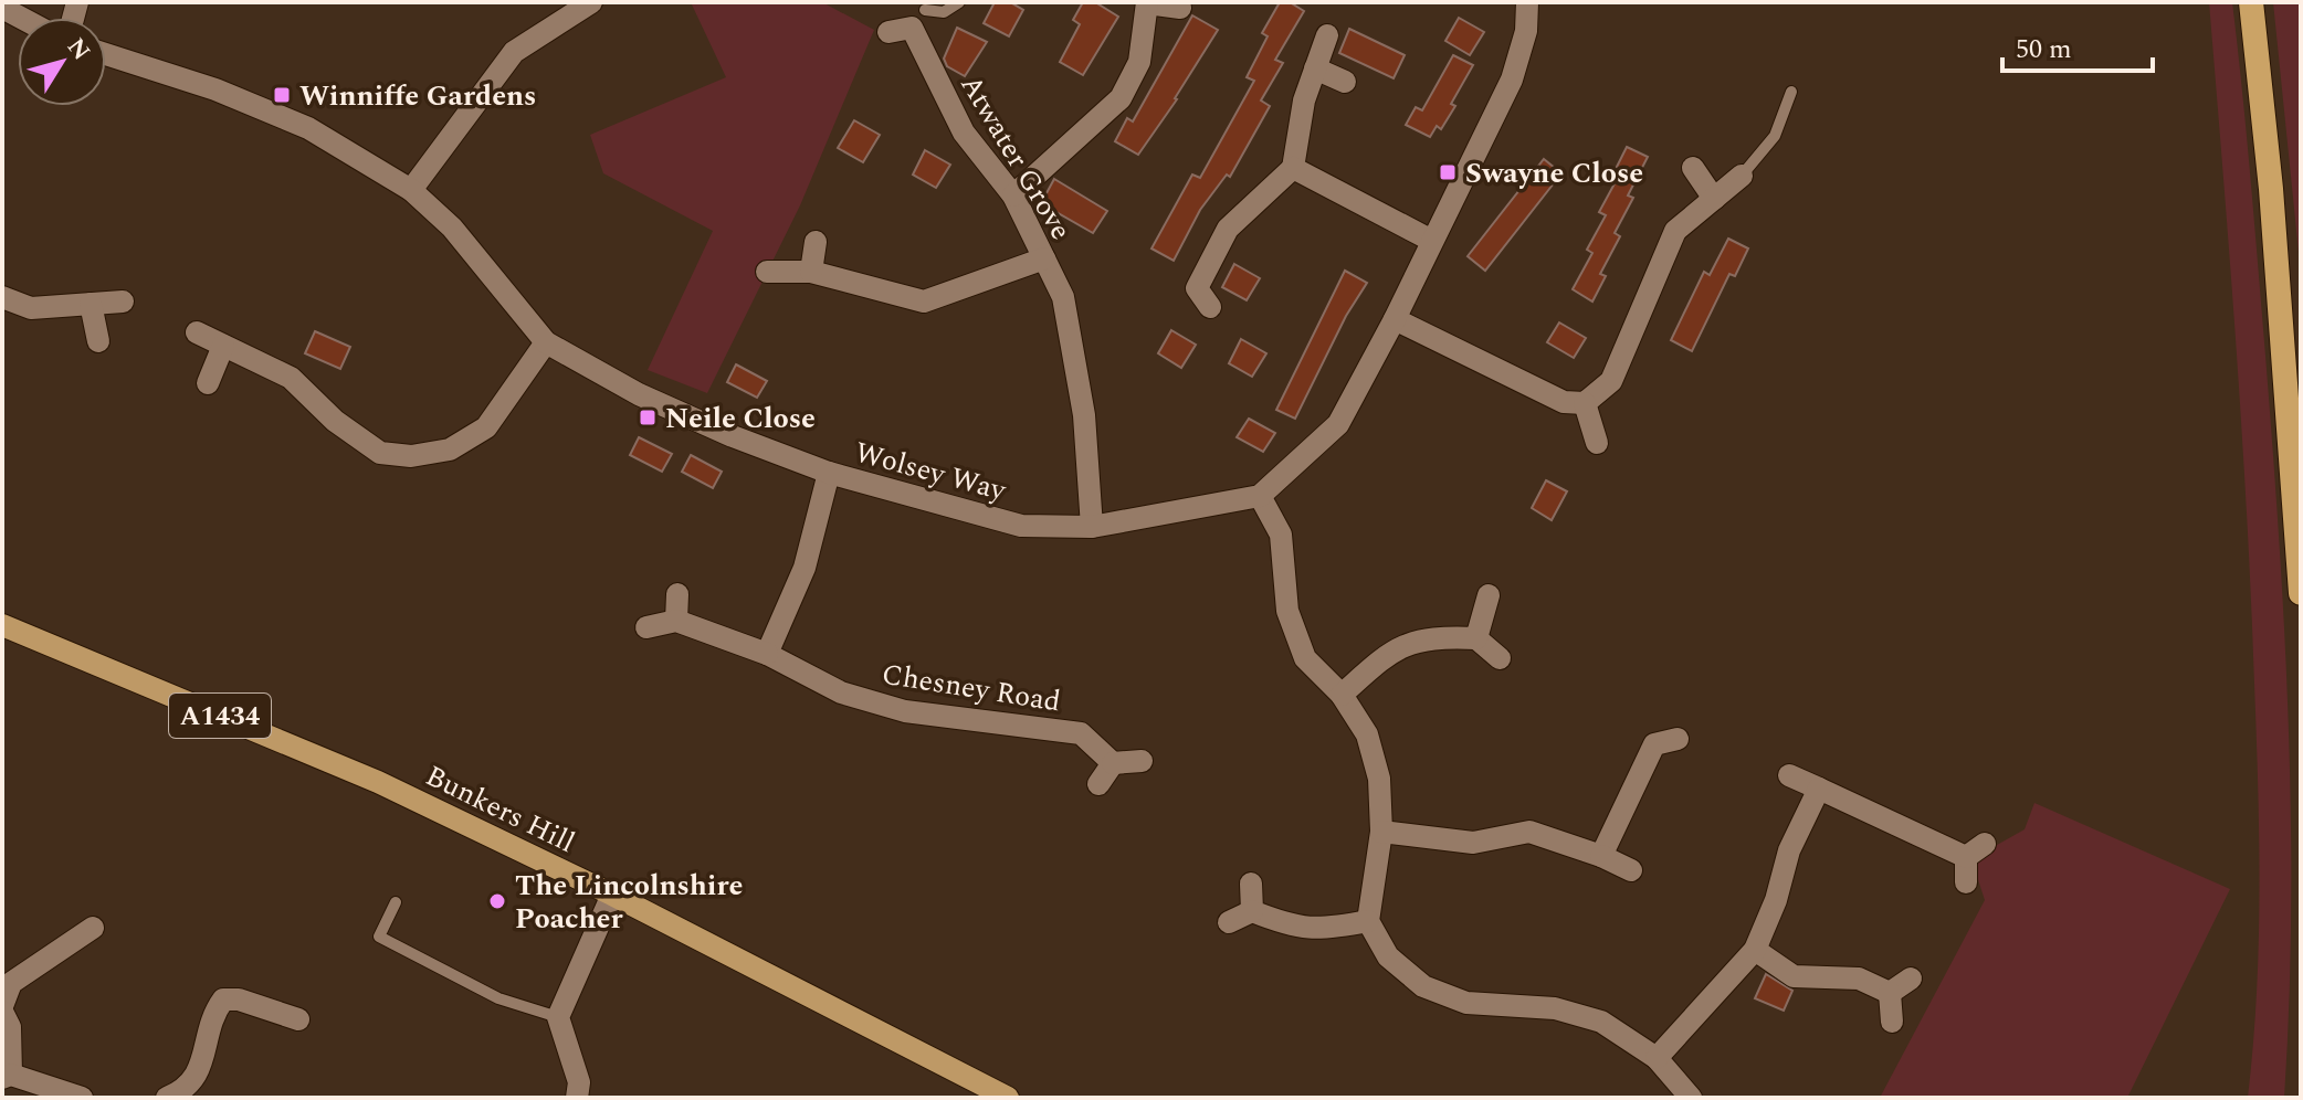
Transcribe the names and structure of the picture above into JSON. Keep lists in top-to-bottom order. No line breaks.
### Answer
{"streets":{"main road":["A1434","Bunkers Hill"],"street":["Atwater Grove","Wolsey Way","Chesney Road"]},"crossings":[["Atwater Grove","Wolsey Way"]],"places":{"transit":["Winniffe Gardens","Swayne Close","Neile Close"],"other":["The Lincolnshire Poacher"]},"scale_bar":"50 m","north":"top right"}
